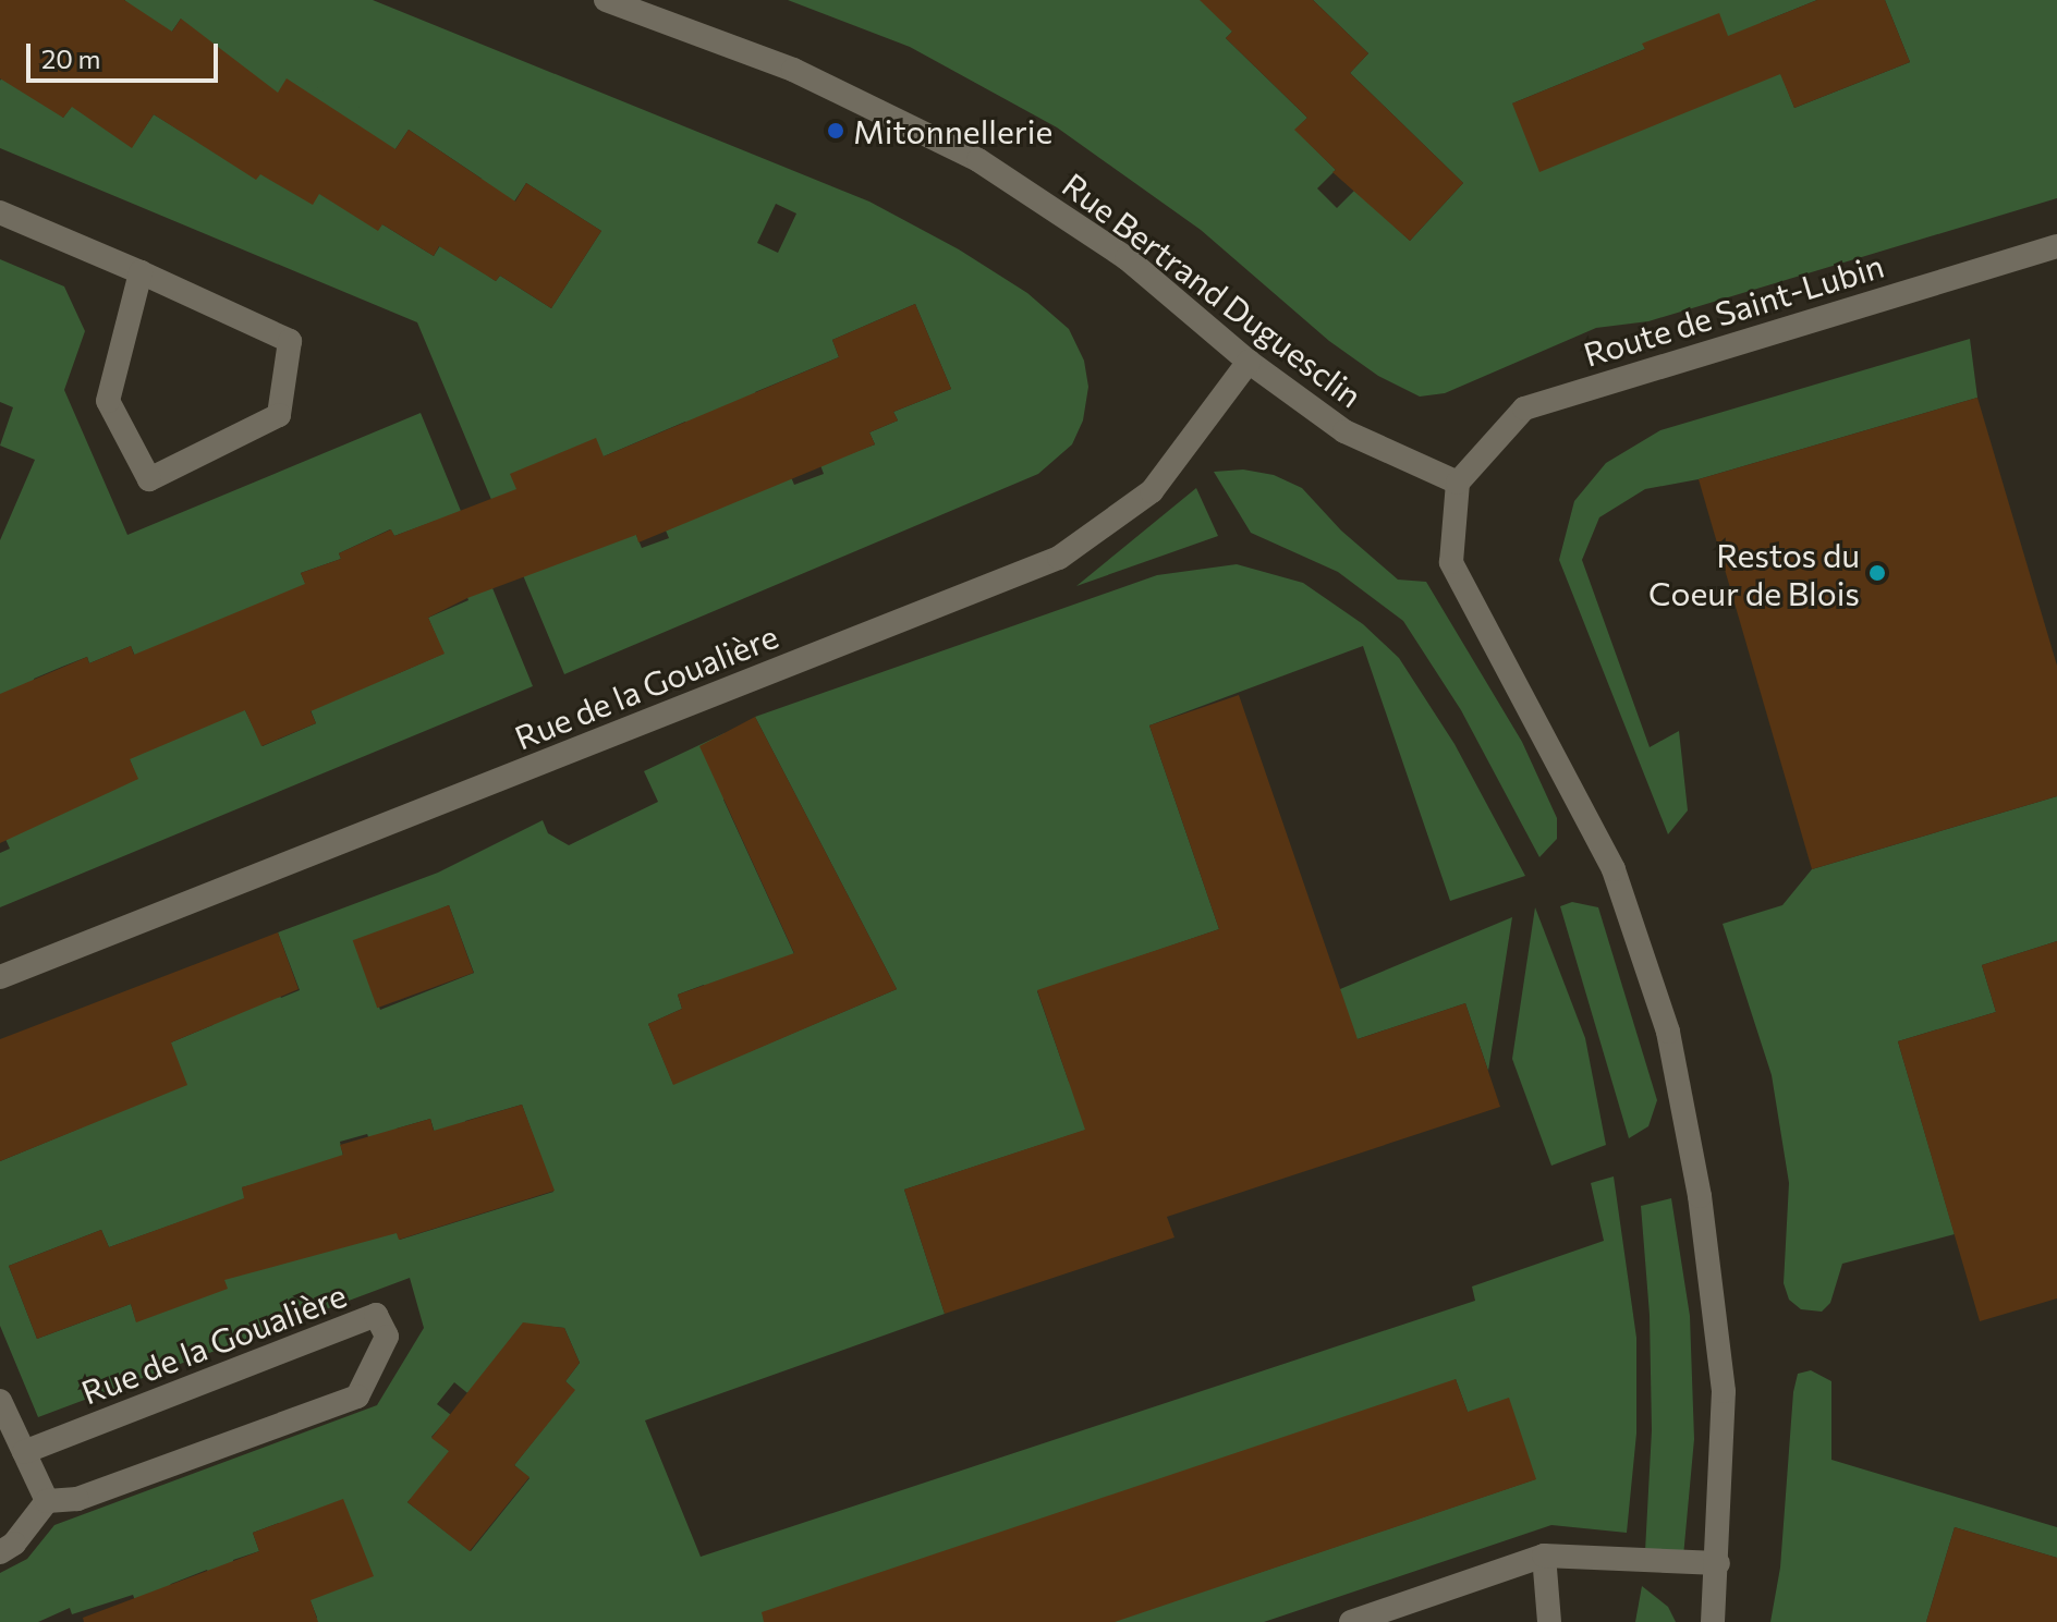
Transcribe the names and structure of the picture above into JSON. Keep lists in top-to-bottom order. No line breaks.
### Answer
{"streets":{"street":["Rue Bertrand Duguesclin","Route de Saint-Lubin","Rue de la Goualière"]},"crossings":[["Rue Bertrand Duguesclin","Route de Saint-Lubin"],["Rue Bertrand Duguesclin","Rue de la Goualière"]],"places":["Mitonnellerie","Restos du Coeur de Blois"],"scale_bar":"20 m"}
